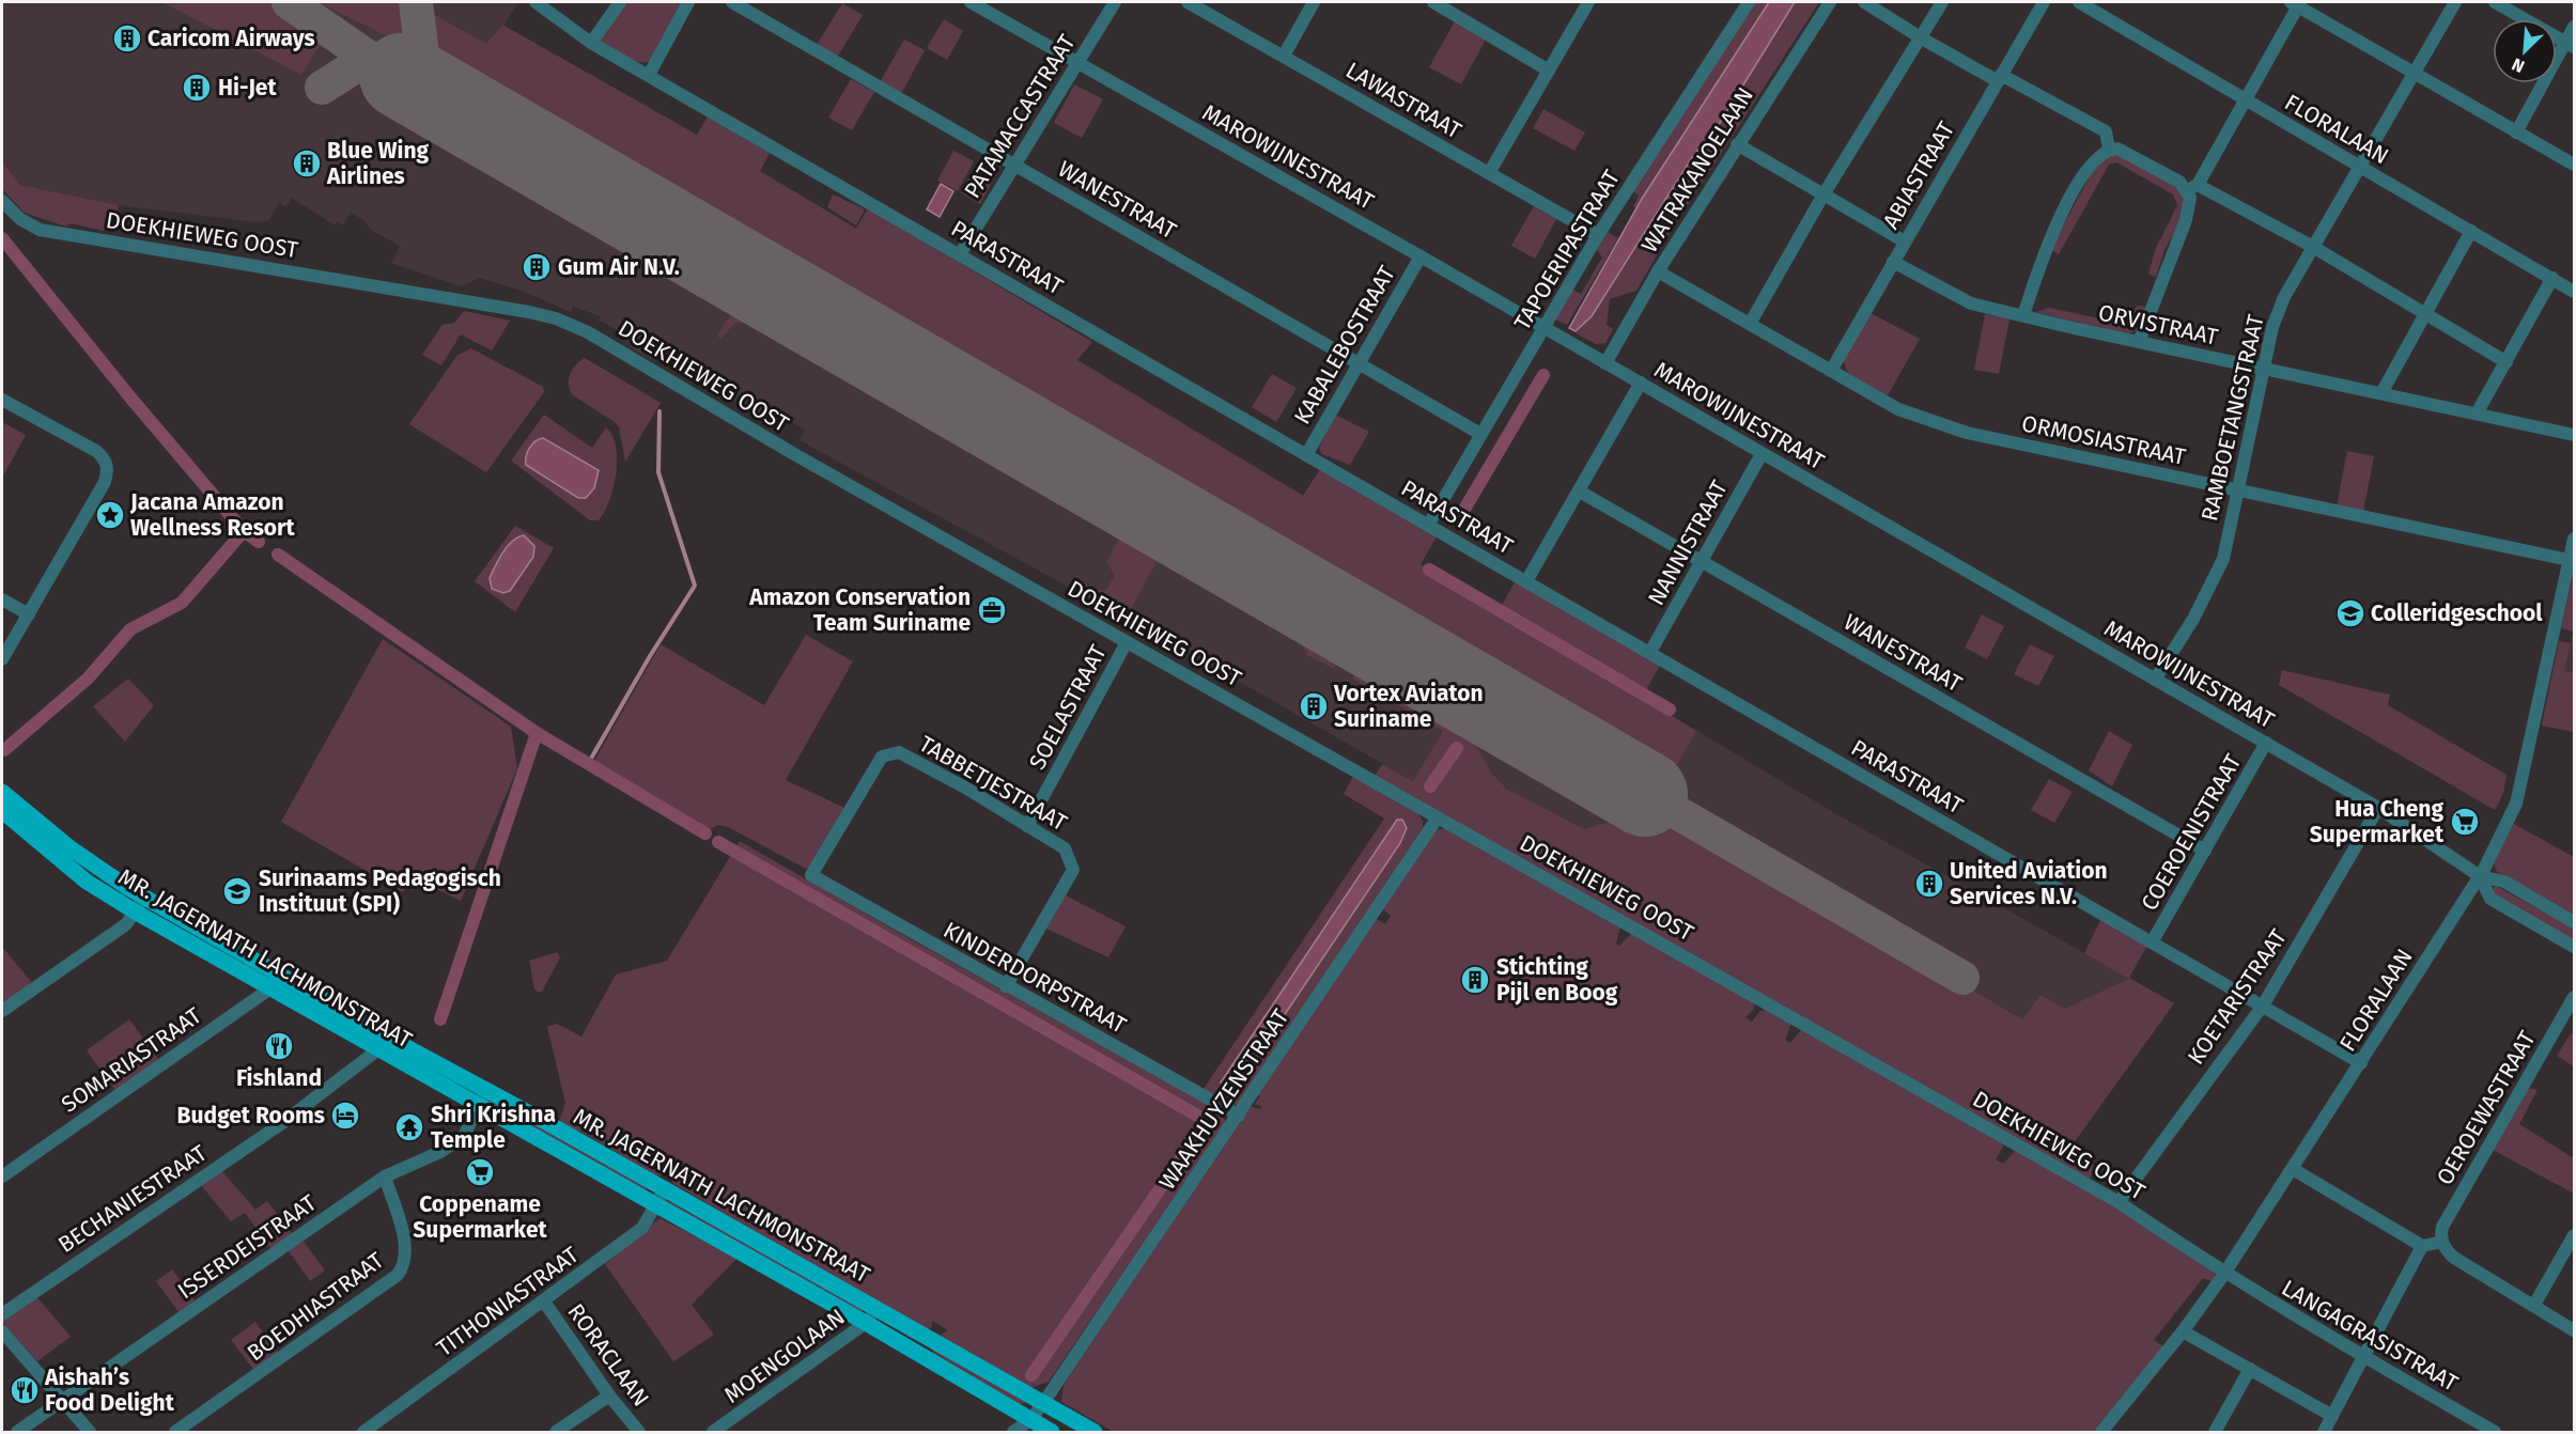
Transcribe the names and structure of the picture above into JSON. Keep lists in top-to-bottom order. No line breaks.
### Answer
{"streets":{"main road":["MR. JAGERNATH LACHMONSTRAAT"],"street":["LAWASTRAAT","PATAMACCASTRAAT","FLORALAAN","MAROWIJNESTRAAT","WATRAKANOELAAN","ABIASTRAAT","WANESTRAAT","DOEKHIEWEG OOST","TAPOERIPASTRAAT","PARASTRAAT","ORVISTRAAT","KABALEBOSTRAAT","RAMBOETANGSTRAAT","ORMOSIASTRAAT","NANNISTRAAT","SOELASTRAAT","TABBETJESTRAAT","COEROENISTRAAT","KINDERDORPSTRAAT","KOETARISTRAAT","SOMARIASTRAAT","WAAKHUYZENSTRAAT","OEROEWASTRAAT","BECHANIESTRAAT","ISSERDEISTRAAT","TITHONIASTRAAT","BOEDHIASTRAAT","LANGAGRASISTRAAT","RORACLAAN","MOENGOLAAN"]},"crossings":[["LAWASTRAAT","TAPOERIPASTRAAT"],["PATAMACCASTRAAT","MAROWIJNESTRAAT"],["PATAMACCASTRAAT","WANESTRAAT"],["PATAMACCASTRAAT","PARASTRAAT"],["FLORALAAN","MAROWIJNESTRAAT"],["FLORALAAN","DOEKHIEWEG OOST"],["FLORALAAN","PARASTRAAT"],["FLORALAAN","RAMBOETANGSTRAAT"],["FLORALAAN","ORMOSIASTRAAT"],["FLORALAAN","LANGAGRASISTRAAT"],["MAROWIJNESTRAAT","WATRAKANOELAAN"],["MAROWIJNESTRAAT","TAPOERIPASTRAAT"],["MAROWIJNESTRAAT","KABALEBOSTRAAT"],["MAROWIJNESTRAAT","RAMBOETANGSTRAAT"],["MAROWIJNESTRAAT","NANNISTRAAT"],["MAROWIJNESTRAAT","COEROENISTRAAT"],["MAROWIJNESTRAAT","KOETARISTRAAT"],["WATRAKANOELAAN","ORMOSIASTRAAT"],["ABIASTRAAT","ORVISTRAAT"],["ABIASTRAAT","ORMOSIASTRAAT"],["WANESTRAAT","TAPOERIPASTRAAT"],["WANESTRAAT","KABALEBOSTRAAT"],["WANESTRAAT","NANNISTRAAT"],["WANESTRAAT","COEROENISTRAAT"],["DOEKHIEWEG OOST","SOELASTRAAT"],["DOEKHIEWEG OOST","KOETARISTRAAT"],["DOEKHIEWEG OOST","WAAKHUYZENSTRAAT"],["DOEKHIEWEG OOST","LANGAGRASISTRAAT"],["TAPOERIPASTRAAT","PARASTRAAT"],["PARASTRAAT","KABALEBOSTRAAT"],["PARASTRAAT","NANNISTRAAT"],["PARASTRAAT","COEROENISTRAAT"],["PARASTRAAT","KOETARISTRAAT"],["ORVISTRAAT","RAMBOETANGSTRAAT"],["RAMBOETANGSTRAAT","ORMOSIASTRAAT"],["SOELASTRAAT","TABBETJESTRAAT"],["TABBETJESTRAAT","KINDERDORPSTRAAT"],["MR. JAGERNATH LACHMONSTRAAT","SOMARIASTRAAT"],["MR. JAGERNATH LACHMONSTRAAT","WAAKHUYZENSTRAAT"],["MR. JAGERNATH LACHMONSTRAAT","BECHANIESTRAAT"],["MR. JAGERNATH LACHMONSTRAAT","ISSERDEISTRAAT"],["MR. JAGERNATH LACHMONSTRAAT","TITHONIASTRAAT"],["MR. JAGERNATH LACHMONSTRAAT","MOENGOLAAN"],["KINDERDORPSTRAAT","WAAKHUYZENSTRAAT"],["ISSERDEISTRAAT","BOEDHIASTRAAT"],["TITHONIASTRAAT","RORACLAAN"]],"places":{"building":["Caricom Airways","Hi-Jet","Blue Wing Airlines","Gum Air N.V.","Vortex Aviaton Suriname","United Aviation Services N.V.","Stichting Pijl en Boog"],"place":["Jacana Amazon Wellness Resort"],"office":["Amazon Conservation Team Suriname"],"school or university":["Colleridgeschool","Surinaams Pedagogisch Instituut (SPI)"],"supermarket":["Hua Cheng Supermarket","Coppename Supermarket"],"restaurant":["Fishland","Aishah’s Food Delight"],"hotel":["Budget Rooms"],"temple":["Shri Krishna Temple"]},"north":"bottom left"}
